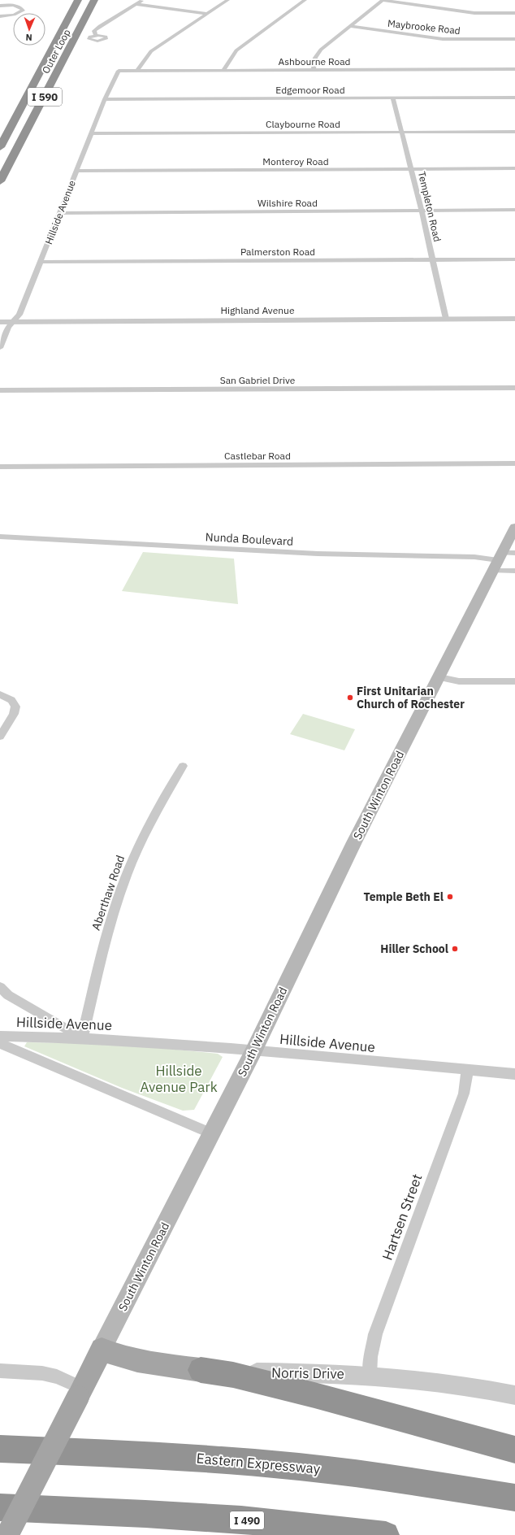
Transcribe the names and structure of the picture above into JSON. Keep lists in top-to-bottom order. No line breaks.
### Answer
{"streets":{"highway":["Outer Loop","I 590","Eastern Expressway","I 490"],"main road":["South Winton Road","Norris Drive"],"street":["Maybrooke Road","Ashbourne Road","Edgemoor Road","Claybourne Road","Monteroy Road","Wilshire Road","Templeton Road","Hillside Avenue","Palmerston Road","Highland Avenue","San Gabriel Drive","Castlebar Road","Nunda Boulevard","Aberthaw Road","Hartsen Street"]},"crossings":[["Ashbourne Road","Hillside Avenue"],["Edgemoor Road","Templeton Road"],["Edgemoor Road","Hillside Avenue"],["Claybourne Road","Templeton Road"],["Claybourne Road","Hillside Avenue"],["Monteroy Road","Templeton Road"],["Monteroy Road","Hillside Avenue"],["Wilshire Road","Templeton Road"],["Wilshire Road","Hillside Avenue"],["Templeton Road","Palmerston Road"],["Templeton Road","Highland Avenue"],["Hillside Avenue","Palmerston Road"],["Hillside Avenue","Highland Avenue"],["Hillside Avenue","South Winton Road"],["Hillside Avenue","Aberthaw Road"],["Hillside Avenue","Hartsen Street"],["Nunda Boulevard","South Winton Road"],["South Winton Road","Norris Drive"],["Hartsen Street","Norris Drive"]],"parks":["Hillside Avenue Park"],"places":["First Unitarian Church of Rochester","Temple Beth El","Hiller School"],"north":"bottom"}
